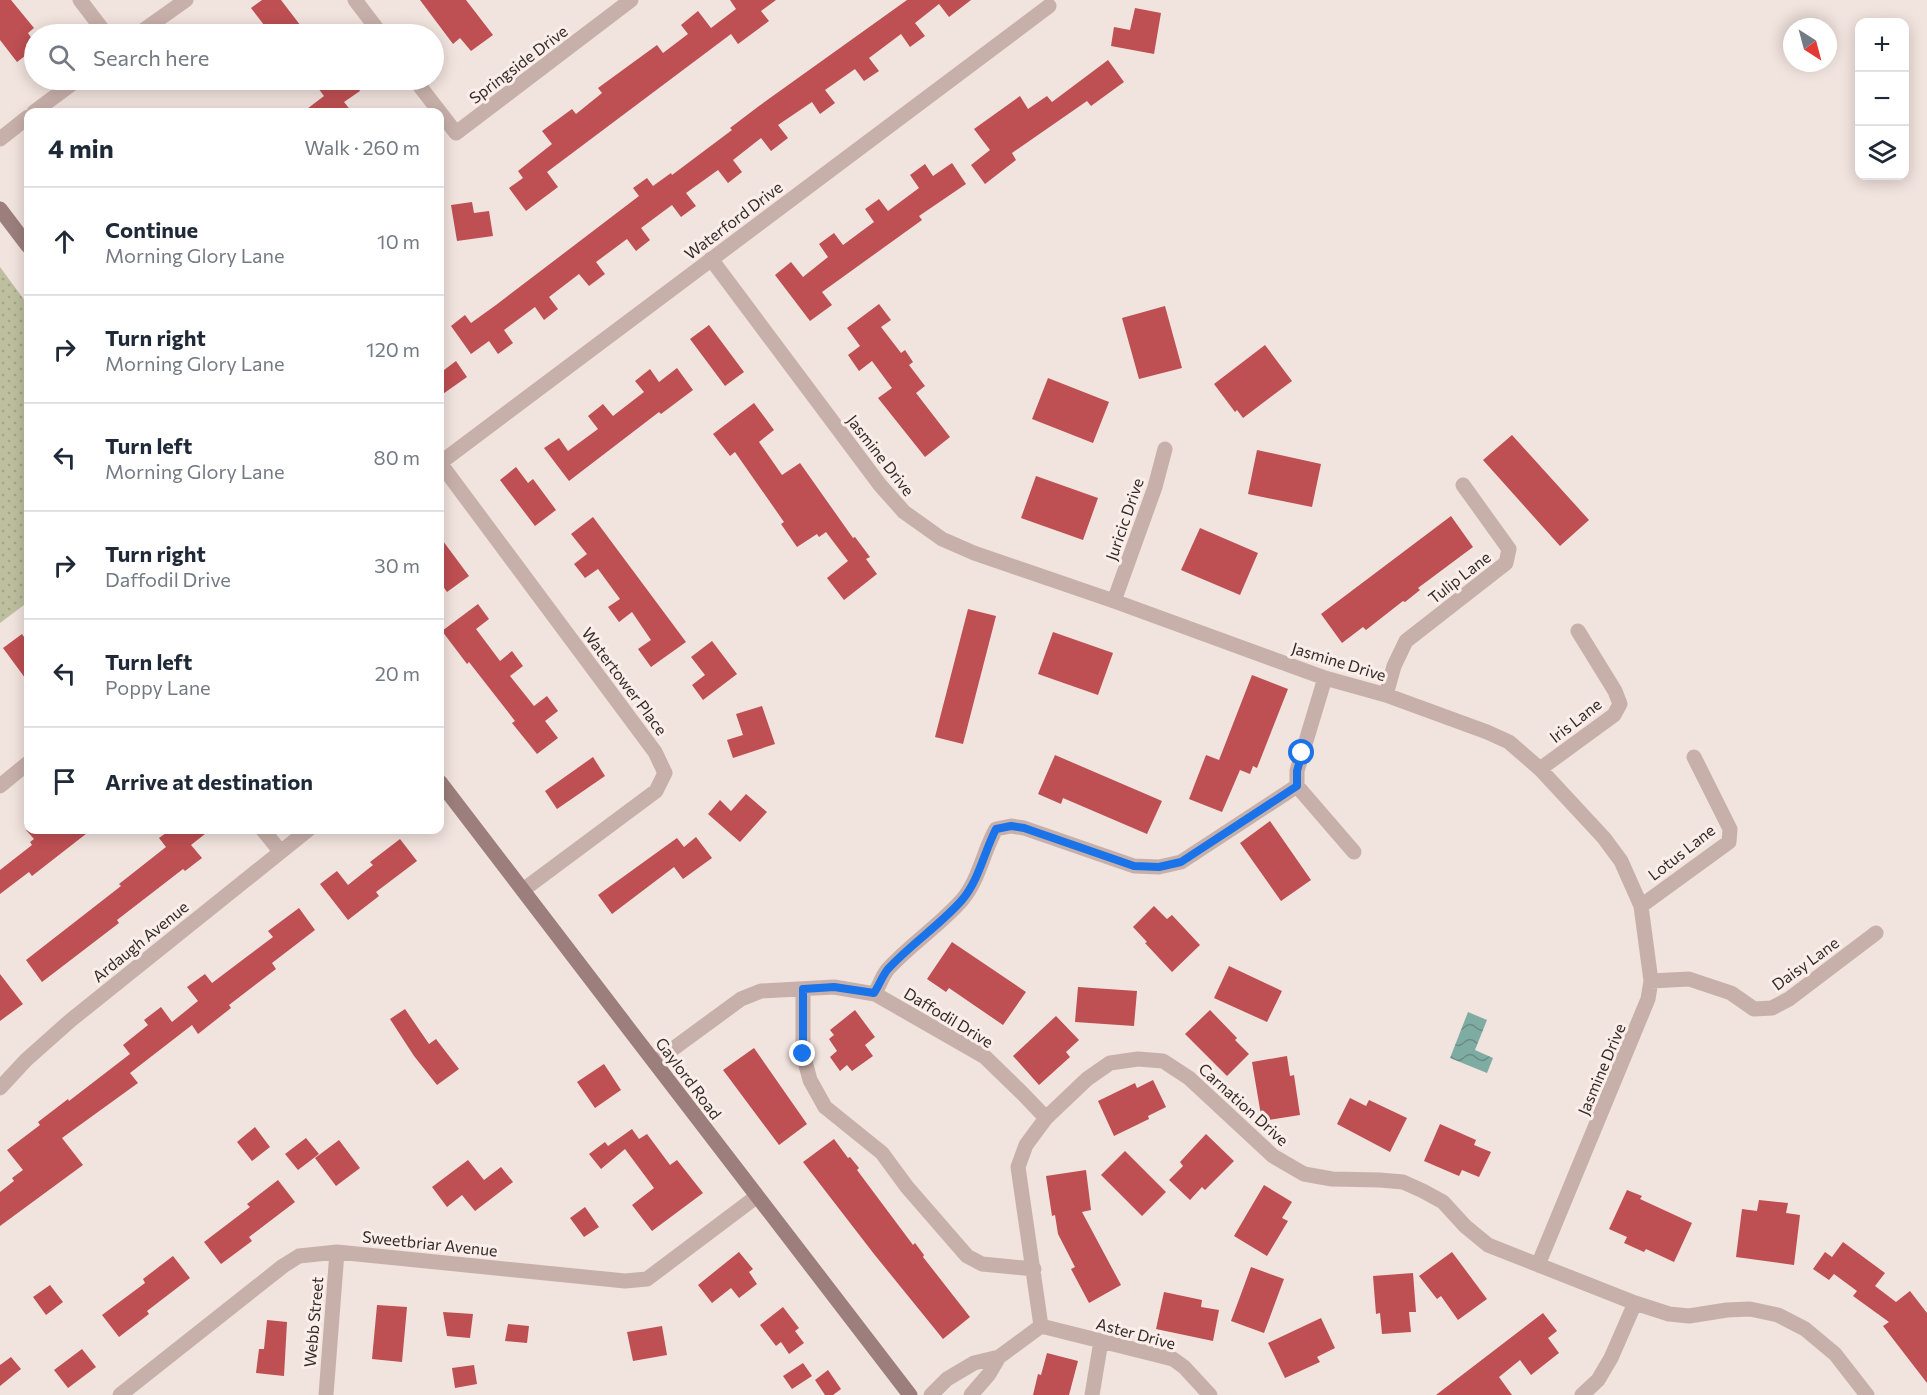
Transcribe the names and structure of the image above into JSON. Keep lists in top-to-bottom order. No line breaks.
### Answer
{"streets":{"street":["Springside Drive","Waterford Drive","Jasmine Drive","Juricic Drive","Tulip Lane","Watertower Place","Iris Lane","Lotus Lane","Ardaugh Avenue","Daisy Lane","Daffodil Drive","Gaylord Road","Carnation Drive","Sweetbriar Avenue","Webb Street","Aster Drive"]},"crossings":[["Waterford Drive","Jasmine Drive"],["Jasmine Drive","Juricic Drive"],["Jasmine Drive","Tulip Lane"],["Jasmine Drive","Iris Lane"],["Jasmine Drive","Lotus Lane"],["Jasmine Drive","Daisy Lane"],["Jasmine Drive","Carnation Drive"],["Watertower Place","Gaylord Road"],["Daffodil Drive","Gaylord Road"],["Daffodil Drive","Carnation Drive"],["Gaylord Road","Sweetbriar Avenue"],["Carnation Drive","Aster Drive"],["Sweetbriar Avenue","Webb Street"]],"north":"bottom right","page":{"map_buttons":["+","−"],"search":"Search here","heading":["4 min","Walk · 260 m"],"list":[["Continue","Morning Glory Lane","10 m"],["Turn right","Morning Glory Lane","120 m"],["Turn left","Morning Glory Lane","80 m"],["Turn right","Daffodil Drive","30 m"],["Turn left","Poppy Lane","20 m"],"Arrive at destination"]}}
